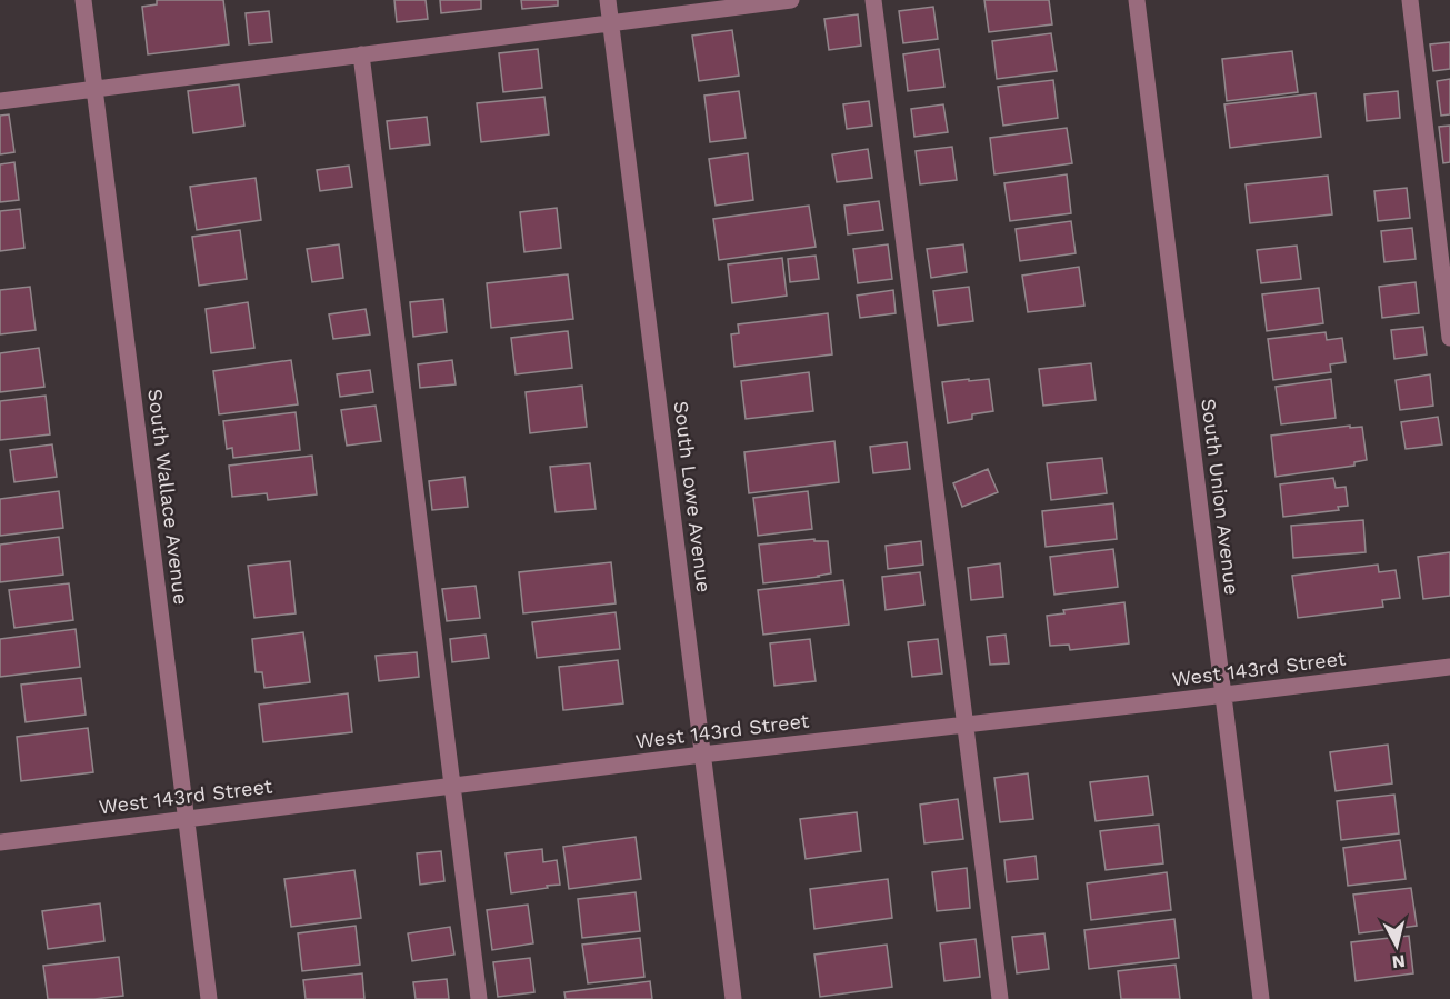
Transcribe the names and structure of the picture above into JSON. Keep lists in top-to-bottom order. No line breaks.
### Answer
{"streets":{"street":["South Wallace Avenue","South Lowe Avenue","South Union Avenue","West 143rd Street"]},"crossings":[["South Wallace Avenue","West 143rd Street"],["South Lowe Avenue","West 143rd Street"],["South Union Avenue","West 143rd Street"]],"north":"bottom"}
